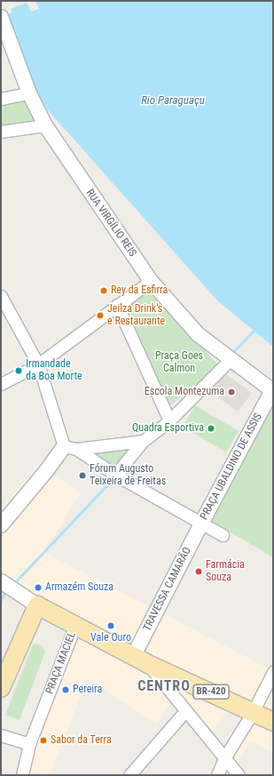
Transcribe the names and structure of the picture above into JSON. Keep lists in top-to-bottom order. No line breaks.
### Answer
{"streets":{"main road":["PRAÇA MACIEL","BR-420"],"street":["RUA VIRGÍLIO REIS","PRAÇA UBALDINO DE ASSIS","TRAVESSA CAMARÃO"]},"crossings":[["RUA VIRGÍLIO REIS","PRAÇA UBALDINO DE ASSIS"],["PRAÇA UBALDINO DE ASSIS","TRAVESSA CAMARÃO"],["TRAVESSA CAMARÃO","BR-420"],["PRAÇA MACIEL","BR-420"]],"districts":["CENTRO"],"water":["Rio Paraguaçu"],"parks":["Praça Goes Calmon"],"places":["Rey da Esfirra","Jeilza Drink's e Restaurante","Irmandade da Boa Morte","Escola Montezuma","Quadra Esportiva","Fórum Augusto Teixeira de Freitas","Farmácia Souza","Armazém Souza","Vale Ouro","Pereira","Sabor da Terra"]}
